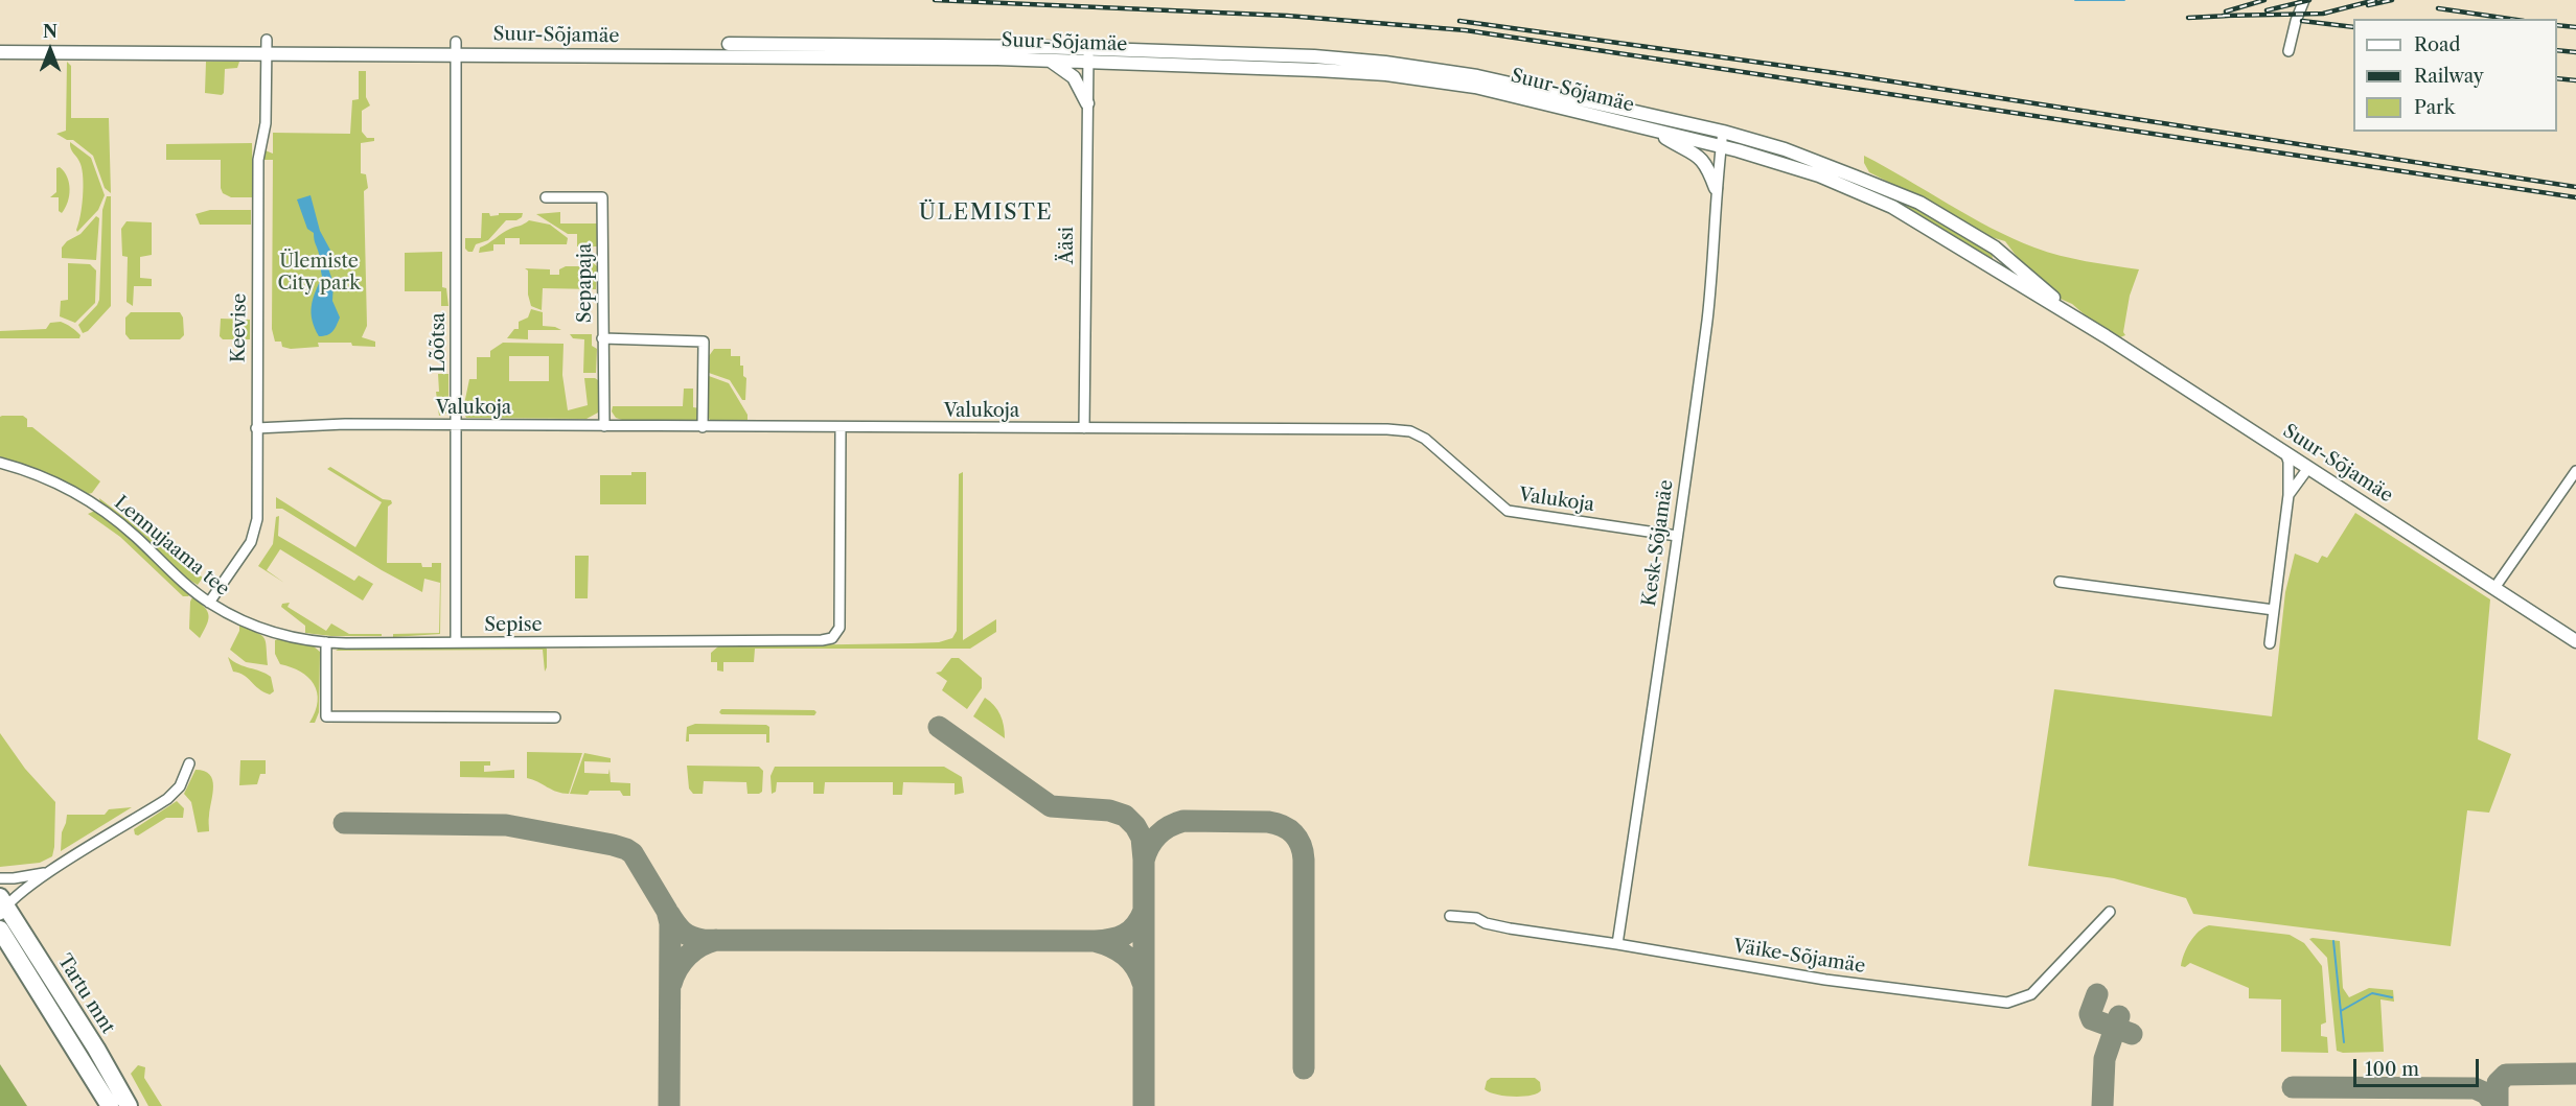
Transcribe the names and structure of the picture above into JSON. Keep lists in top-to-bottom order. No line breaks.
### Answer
{"streets":{"highway":["Tartu mnt"],"main road":["Suur-Sõjamäe"],"street":["Ääsi","Sepapaja","Keevise","Lõõtsa","Valukoja","Kesk-Sõjamäe","Lennujaama tee","Sepise","Väike-Sõjamäe"]},"crossings":[["Suur-Sõjamäe","Ääsi"],["Suur-Sõjamäe","Keevise"],["Suur-Sõjamäe","Lõõtsa"],["Suur-Sõjamäe","Kesk-Sõjamäe"],["Ääsi","Valukoja"],["Sepapaja","Valukoja"],["Keevise","Valukoja"],["Keevise","Lennujaama tee"],["Lõõtsa","Valukoja"],["Lõõtsa","Sepise"],["Valukoja","Kesk-Sõjamäe"],["Valukoja","Sepise"],["Kesk-Sõjamäe","Väike-Sõjamäe"],["Lennujaama tee","Sepise"]],"districts":["ÜLEMISTE"],"parks":["Ülemiste City park"],"legend":["Road","Railway","Park"],"scale_bar":"100 m","north":"top"}
